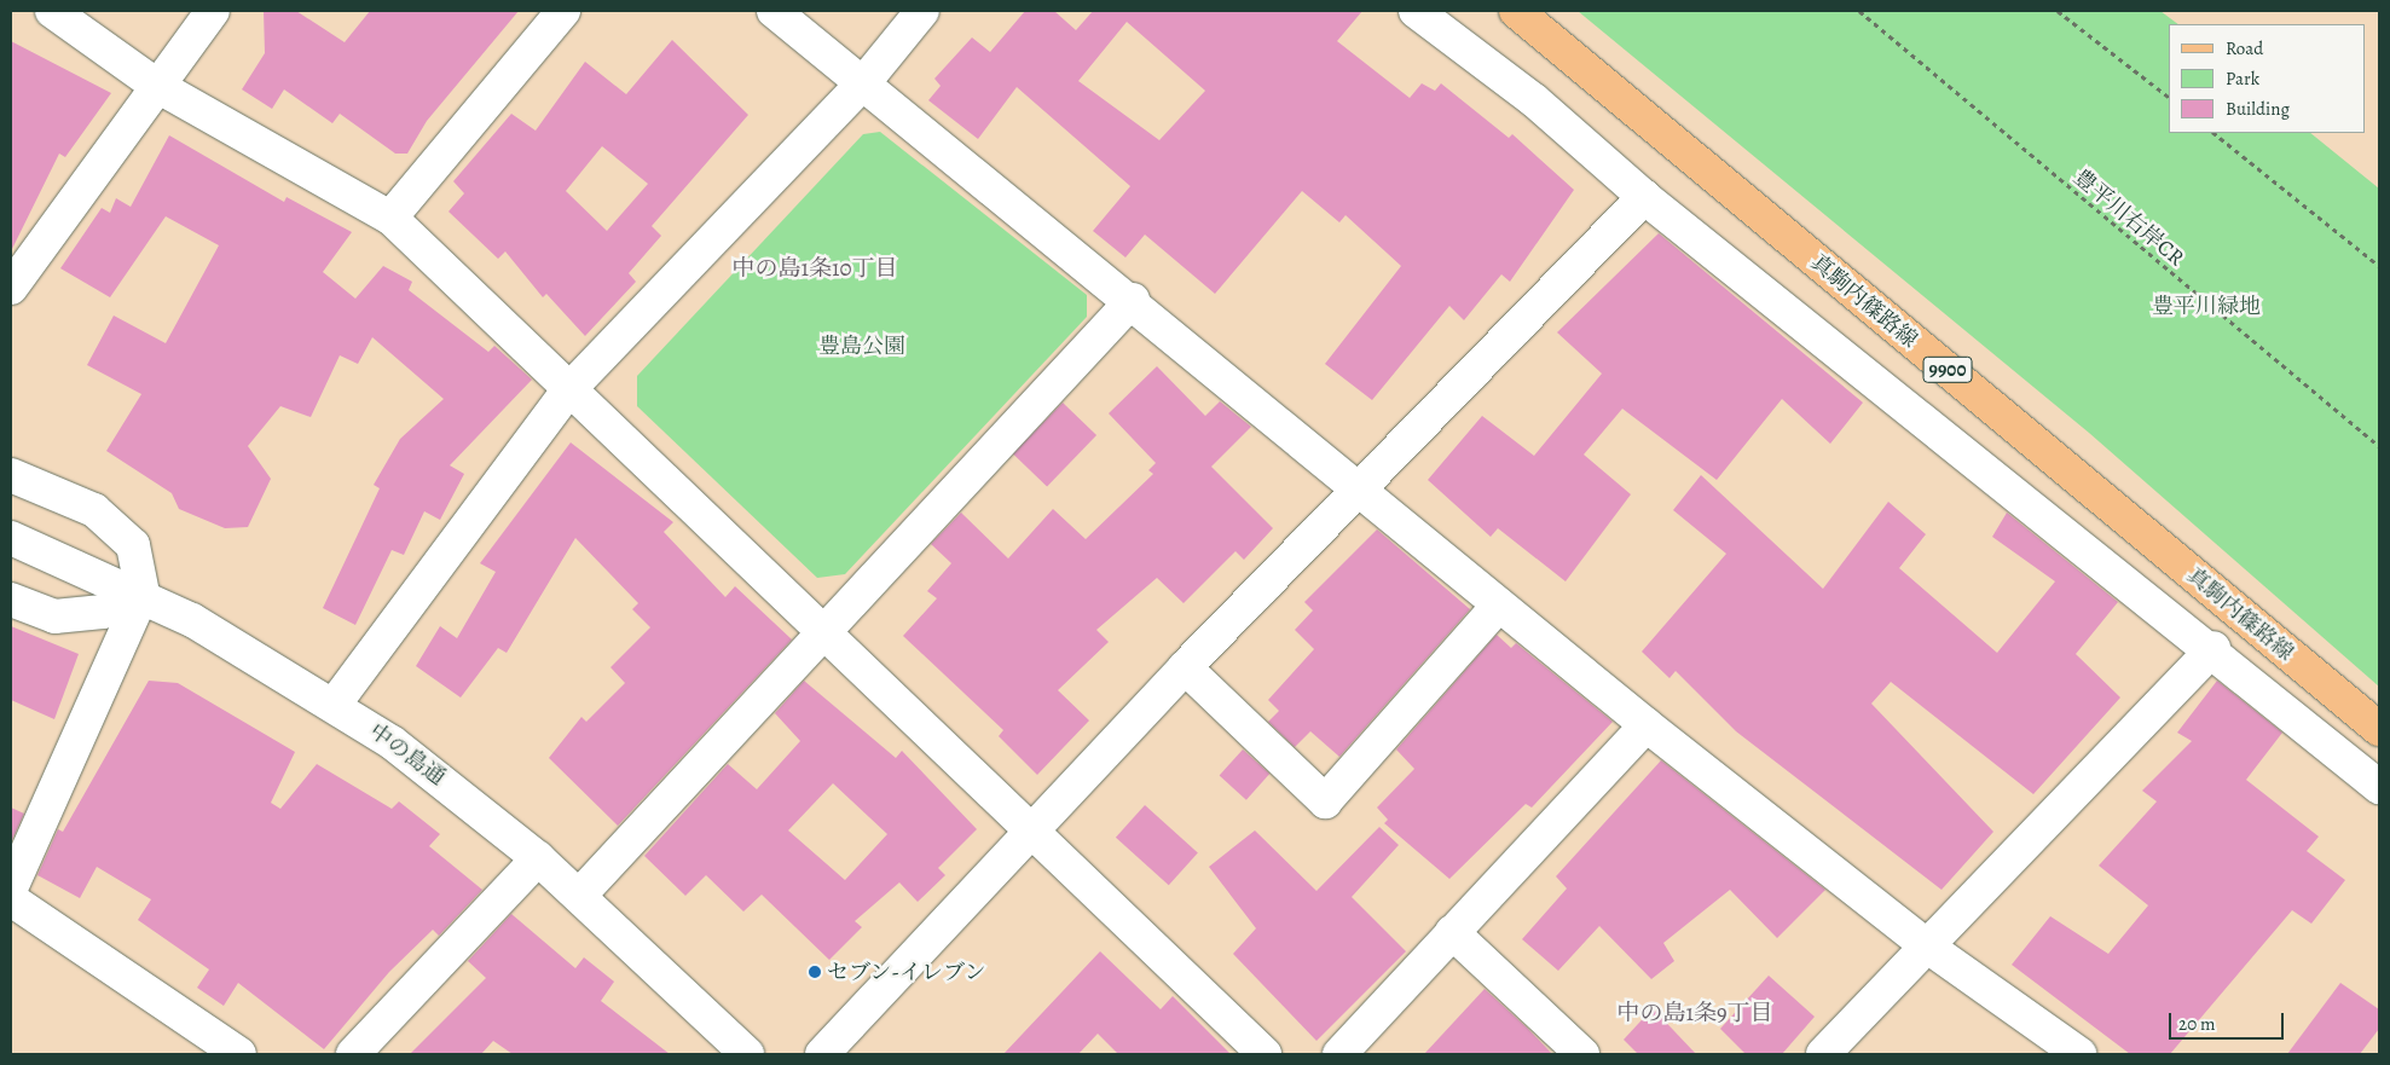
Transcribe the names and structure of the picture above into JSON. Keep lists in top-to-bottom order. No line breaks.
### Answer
{"streets":{"main road":["真駒内篠路線","9900"],"street":["中の島通"],"path":["豊平川右岸CR"]},"districts":["中の島1条10丁目","中の島1条9丁目"],"parks":["豊平川緑地","豊島公園"],"places":["セブン-イレブン"],"legend":["Road","Park","Building"],"scale_bar":"20 m"}
